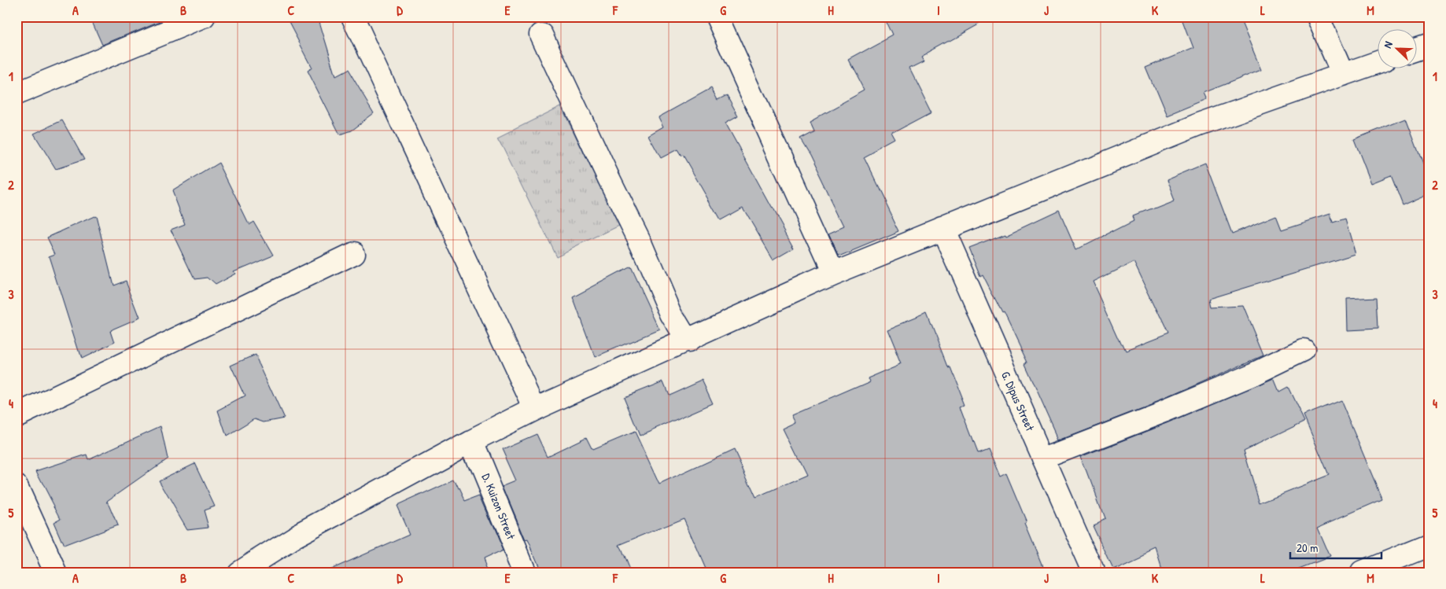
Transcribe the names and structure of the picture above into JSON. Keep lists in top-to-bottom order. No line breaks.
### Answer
{"streets":{"street":["G. Dipus Street","D. Kuizon Street"]},"scale_bar":"20 m","north":"top left","grid":{"columns":["A","B","C","D","E","F","G","H","I","J","K","L","M"],"rows":["1","2","3","4","5"]}}
